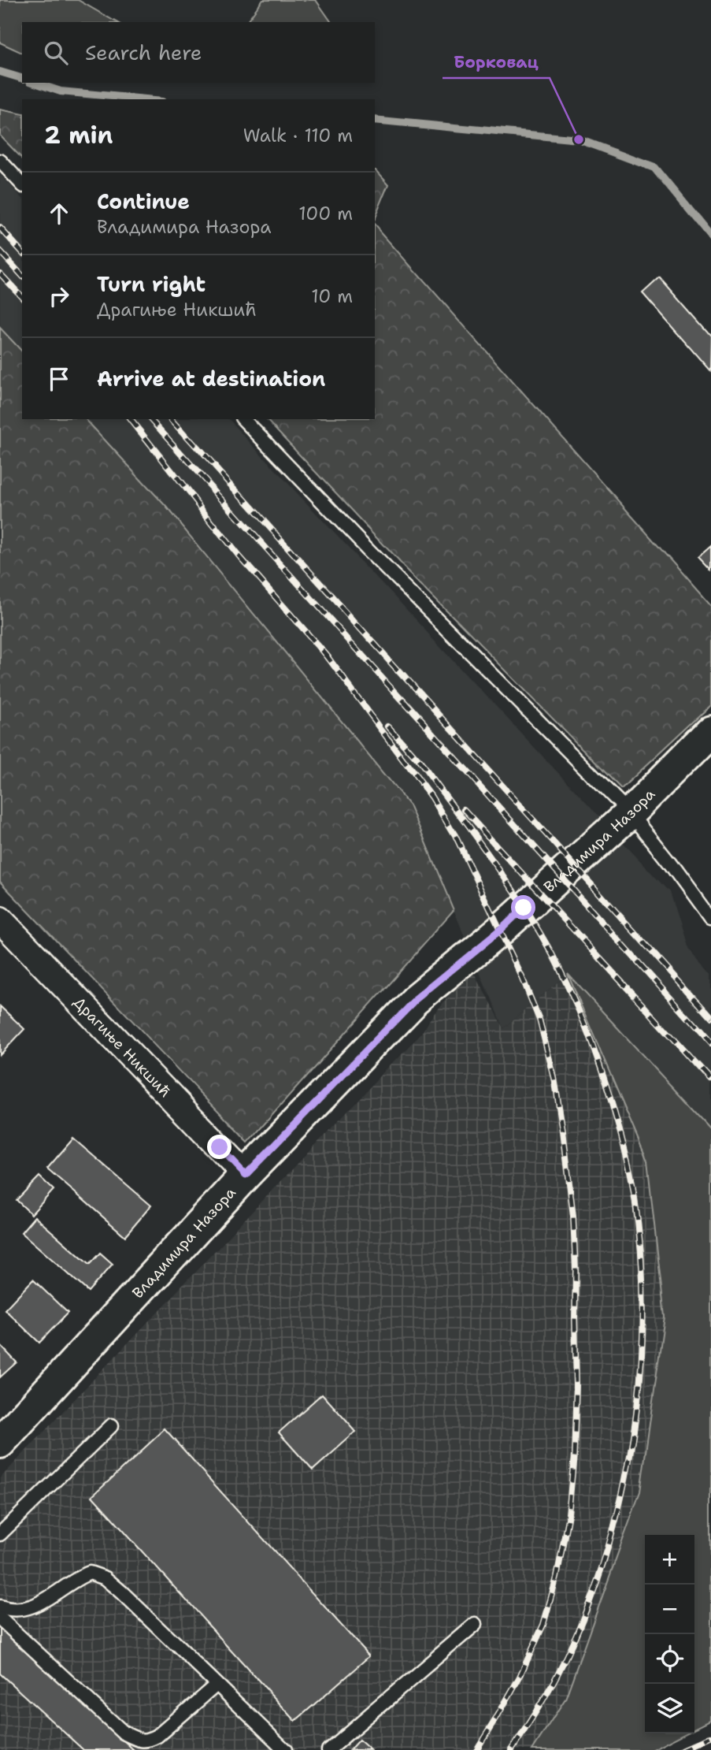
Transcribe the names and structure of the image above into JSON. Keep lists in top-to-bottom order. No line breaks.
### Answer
{"streets":{"street":["Владимира Назора","Драгиње Никшић"]},"crossings":[["Владимира Назора","Драгиње Никшић"]],"places":["Борковац"],"page":{"search":"Search here","heading":["2 min","Walk · 110 m"],"list":[["Continue","Владимира Назора","100 m"],["Turn right","Драгиње Никшић","10 m"],"Arrive at destination"],"map_buttons":["+","−"]}}
